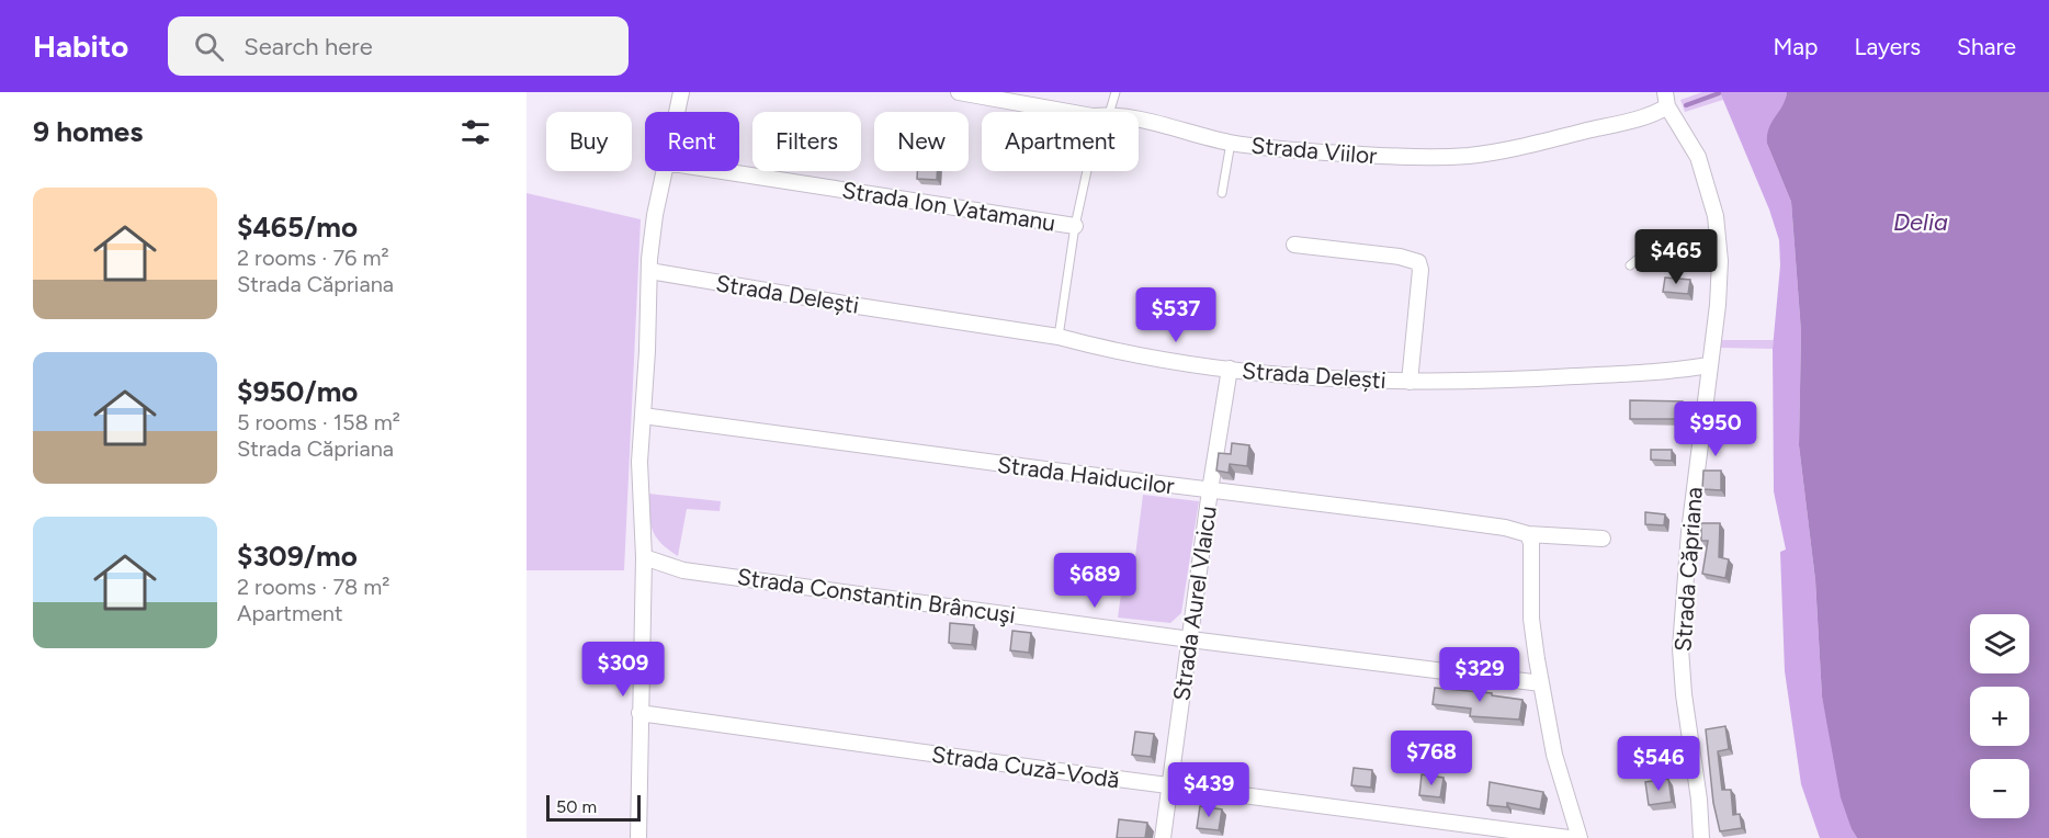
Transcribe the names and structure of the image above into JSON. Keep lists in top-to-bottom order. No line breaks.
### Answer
{"streets":{"street":["Strada Viilor","Strada Ion Vatamanu","Strada Delești","Strada Haiducilor","Strada Căpriana","Strada Constantin Brâncuşi","Strada Aurel Vlaicu","Strada Cuză-Vodă"]},"crossings":[["Strada Viilor","Strada Căpriana"],["Strada Delești","Strada Căpriana"],["Strada Delești","Strada Aurel Vlaicu"],["Strada Haiducilor","Strada Aurel Vlaicu"],["Strada Constantin Brâncuşi","Strada Aurel Vlaicu"],["Strada Aurel Vlaicu","Strada Cuză-Vodă"]],"water":["Delia"],"scale_bar":"50 m","page":{"header":"Habito","search":"Search here","nav":["Map","Layers","Share"],"heading":"9 homes","chip":["Buy","Rent","Filters","New","Apartment"],"list":[{"name":"$465/mo","note":"2 rooms · 76 m² · Strada Căpriana"},{"name":"$950/mo","note":"5 rooms · 158 m² · Strada Căpriana"},{"name":"$309/mo","note":"2 rooms · 78 m² · Apartment"}],"price":["$465","$537","$950","$689","$309","$329","$768","$546","$439"],"map_buttons":["+","−"],"scale":"50 m"}}
